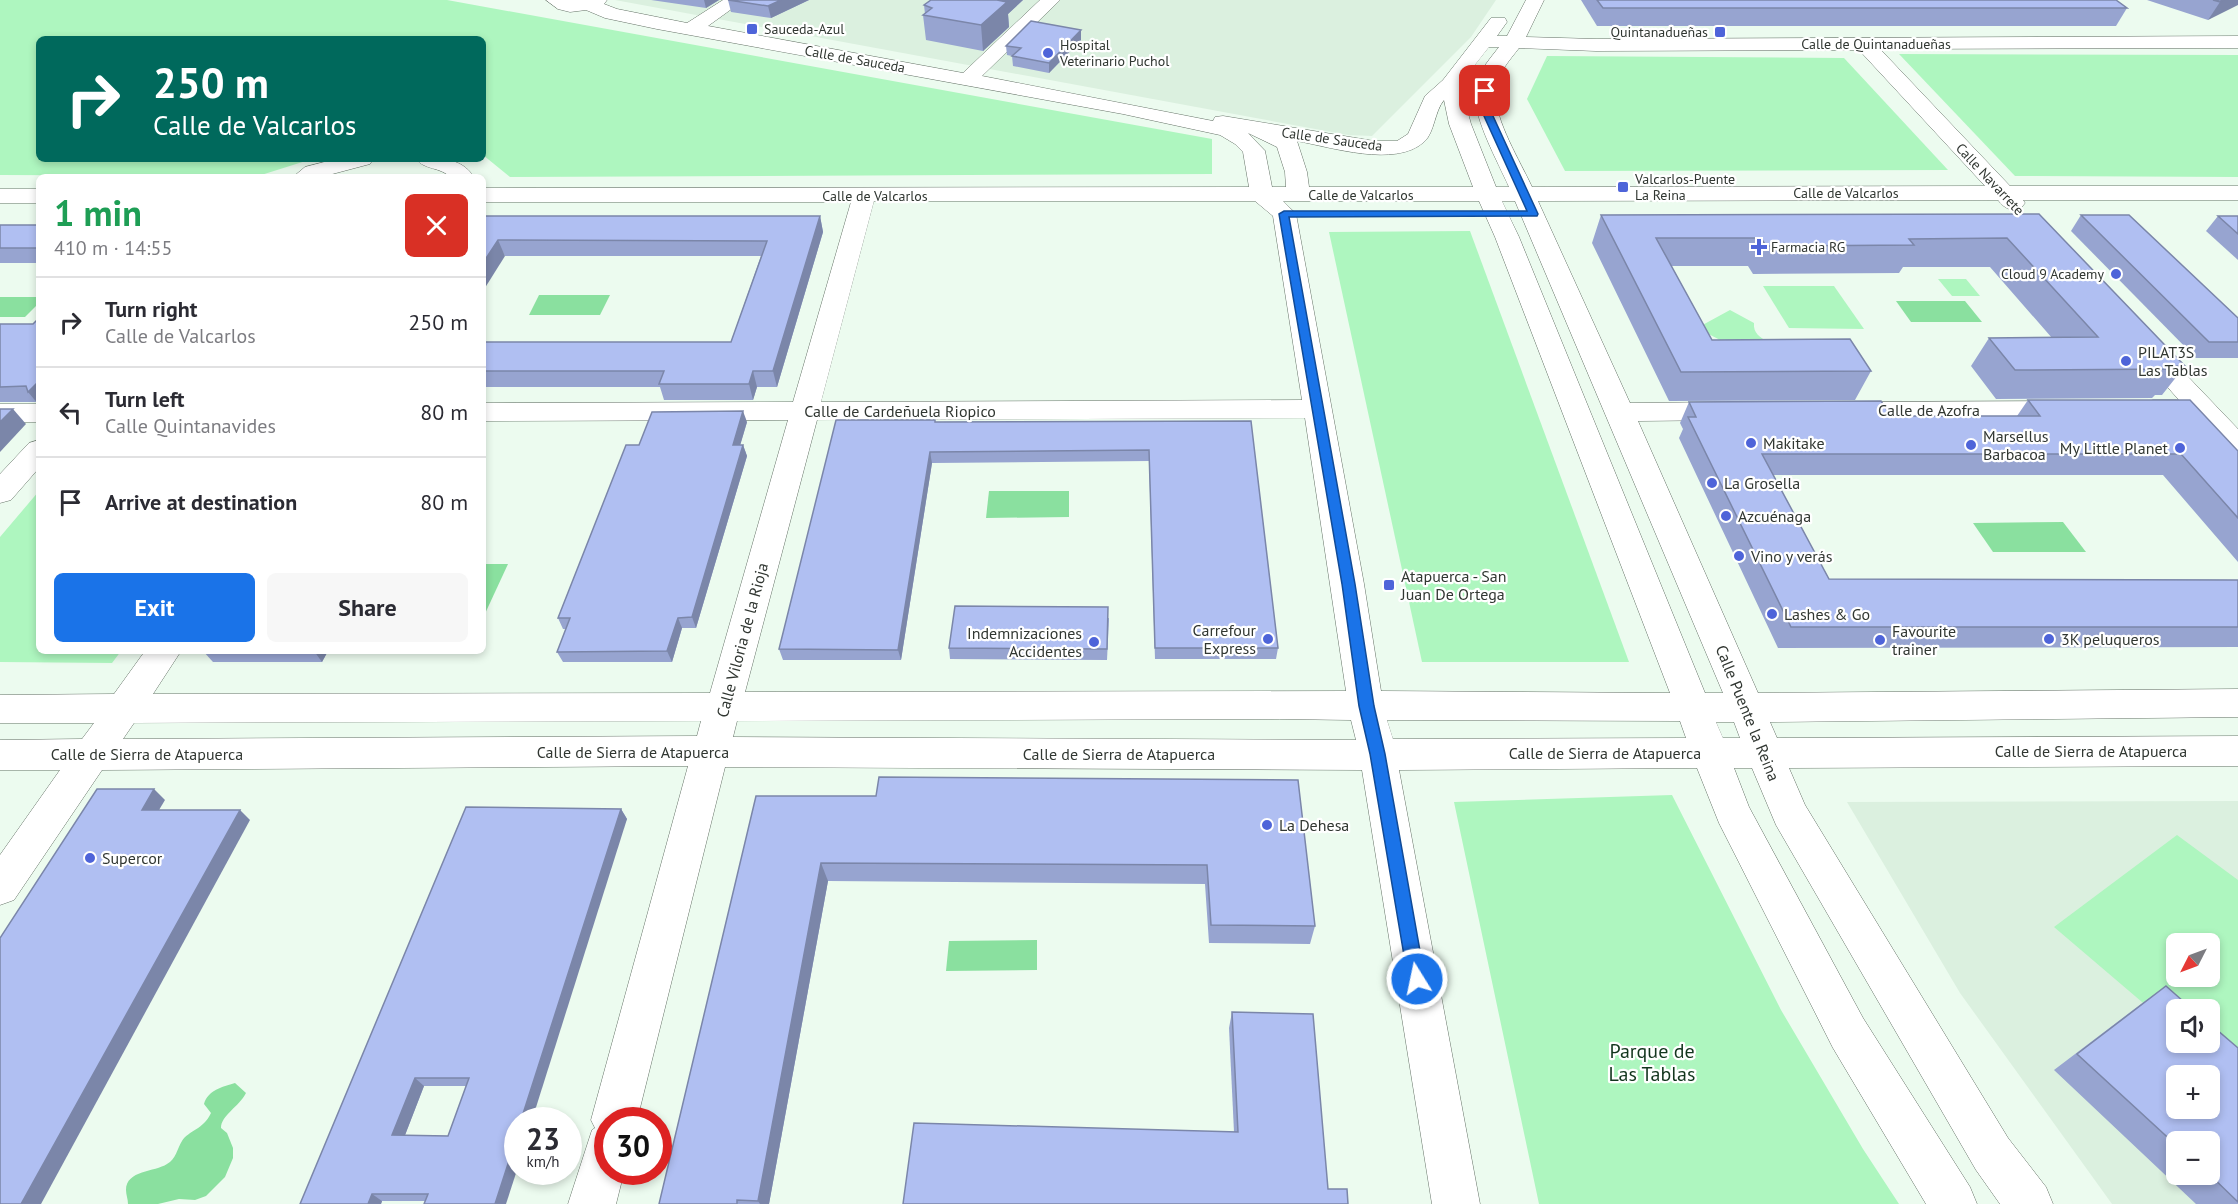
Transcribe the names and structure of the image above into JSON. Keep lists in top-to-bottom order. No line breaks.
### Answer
{"streets":{"street":["Calle de Quintanadueñas","Calle de Sauceda","Calle Navarrete","Calle de Valcarlos","Calle de Azofra","Calle de Cardeñuela Riopico","Calle Viloria de la Rioja","Calle Puente la Reina","Calle de Sierra de Atapuerca"]},"crossings":[["Calle de Quintanadueñas","Calle de Sauceda"],["Calle de Quintanadueñas","Calle Navarrete"],["Calle de Sauceda","Calle de Valcarlos"],["Calle Navarrete","Calle de Valcarlos"],["Calle de Valcarlos","Calle Viloria de la Rioja"],["Calle de Valcarlos","Calle Puente la Reina"],["Calle de Cardeñuela Riopico","Calle Viloria de la Rioja"],["Calle Viloria de la Rioja","Calle de Sierra de Atapuerca"],["Calle Puente la Reina","Calle de Sierra de Atapuerca"]],"parks":["Parque de Las Tablas"],"places":{"transit":["Sauceda-Azul","Quintanadueñas","Valcarlos-Puente La Reina","Atapuerca - San Juan De Ortega"],"other":["Hospital Veterinario Puchol","Cloud 9 Academy","PILAT3S Las Tablas","Makitake","Marsellus Barbacoa","My Little Planet","La Grosella","Azcuénaga","Vino y verás","Lashes & Go","Carrefour Express","3K peluqueros","Favourite trainer","Indemnizaciones Accidentes","La Dehesa","Supercor"],"health":["Farmacia RG"]},"north":"bottom left","page":{"turn":["250 m","Calle de Valcarlos"],"heading":["1 min","410 m · 14:55"],"list":[{"name":"Turn right","note":"Calle de Valcarlos","value":"250 m"},{"name":"Turn left","note":"Calle Quintanavides","value":"80 m"},{"name":"Arrive at destination","value":"80 m"}],"buttons":["Exit","Share"],"map_buttons":["+","−"],"speed":"23 km/h","limit":"30"}}
